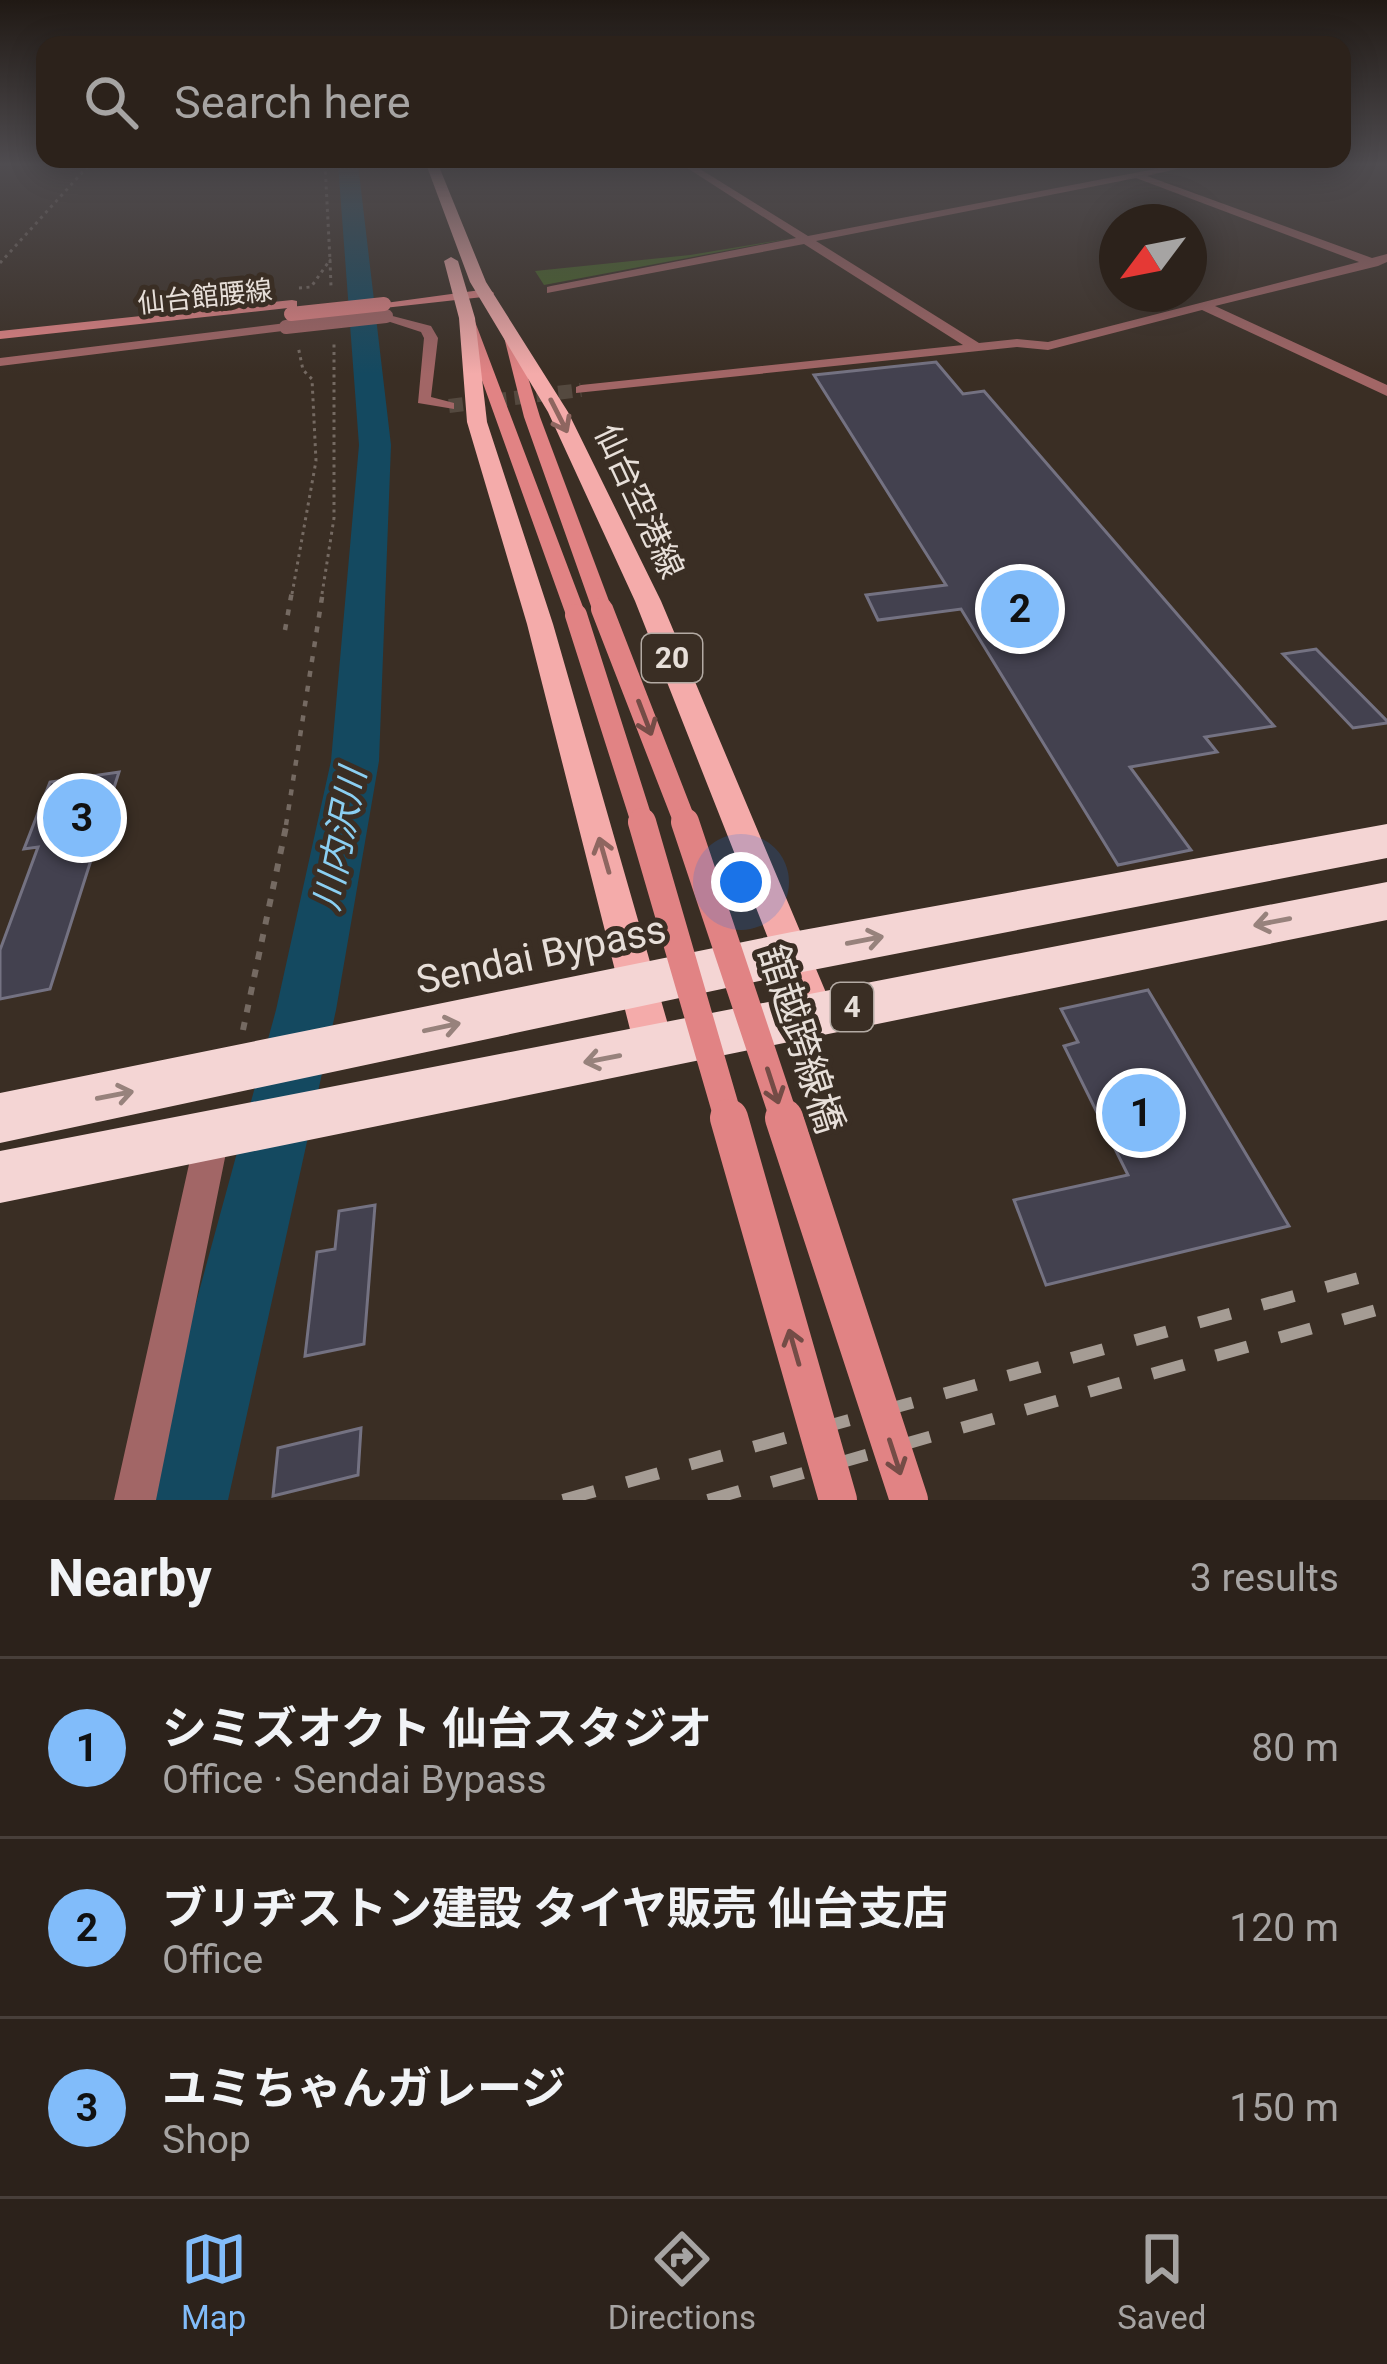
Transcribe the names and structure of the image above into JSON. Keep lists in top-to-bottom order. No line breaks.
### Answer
{"streets":{"highway":["Sendai Bypass","4"],"main road":["仙台館腰線","仙台空港線","20","舘越跨線橋"]},"crossings":[["仙台館腰線","仙台空港線"],["仙台空港線","Sendai Bypass"],["仙台空港線","4"]],"water":["川内沢川"],"north":"bottom left","page":{"search":"Search here","pins":["2","3","1"],"heading":["Nearby","3 results"],"list":[{"mark":"1","name":"シミズオクト 仙台スタジオ","note":"Office · Sendai Bypass","value":"80 m"},{"mark":"2","name":"ブリヂストン建設 タイヤ販売 仙台支店","note":"Office","value":"120 m"},{"mark":"3","name":"ユミちゃんガレージ","note":"Shop","value":"150 m"}],"nav":["Map","Directions","Saved"]}}
